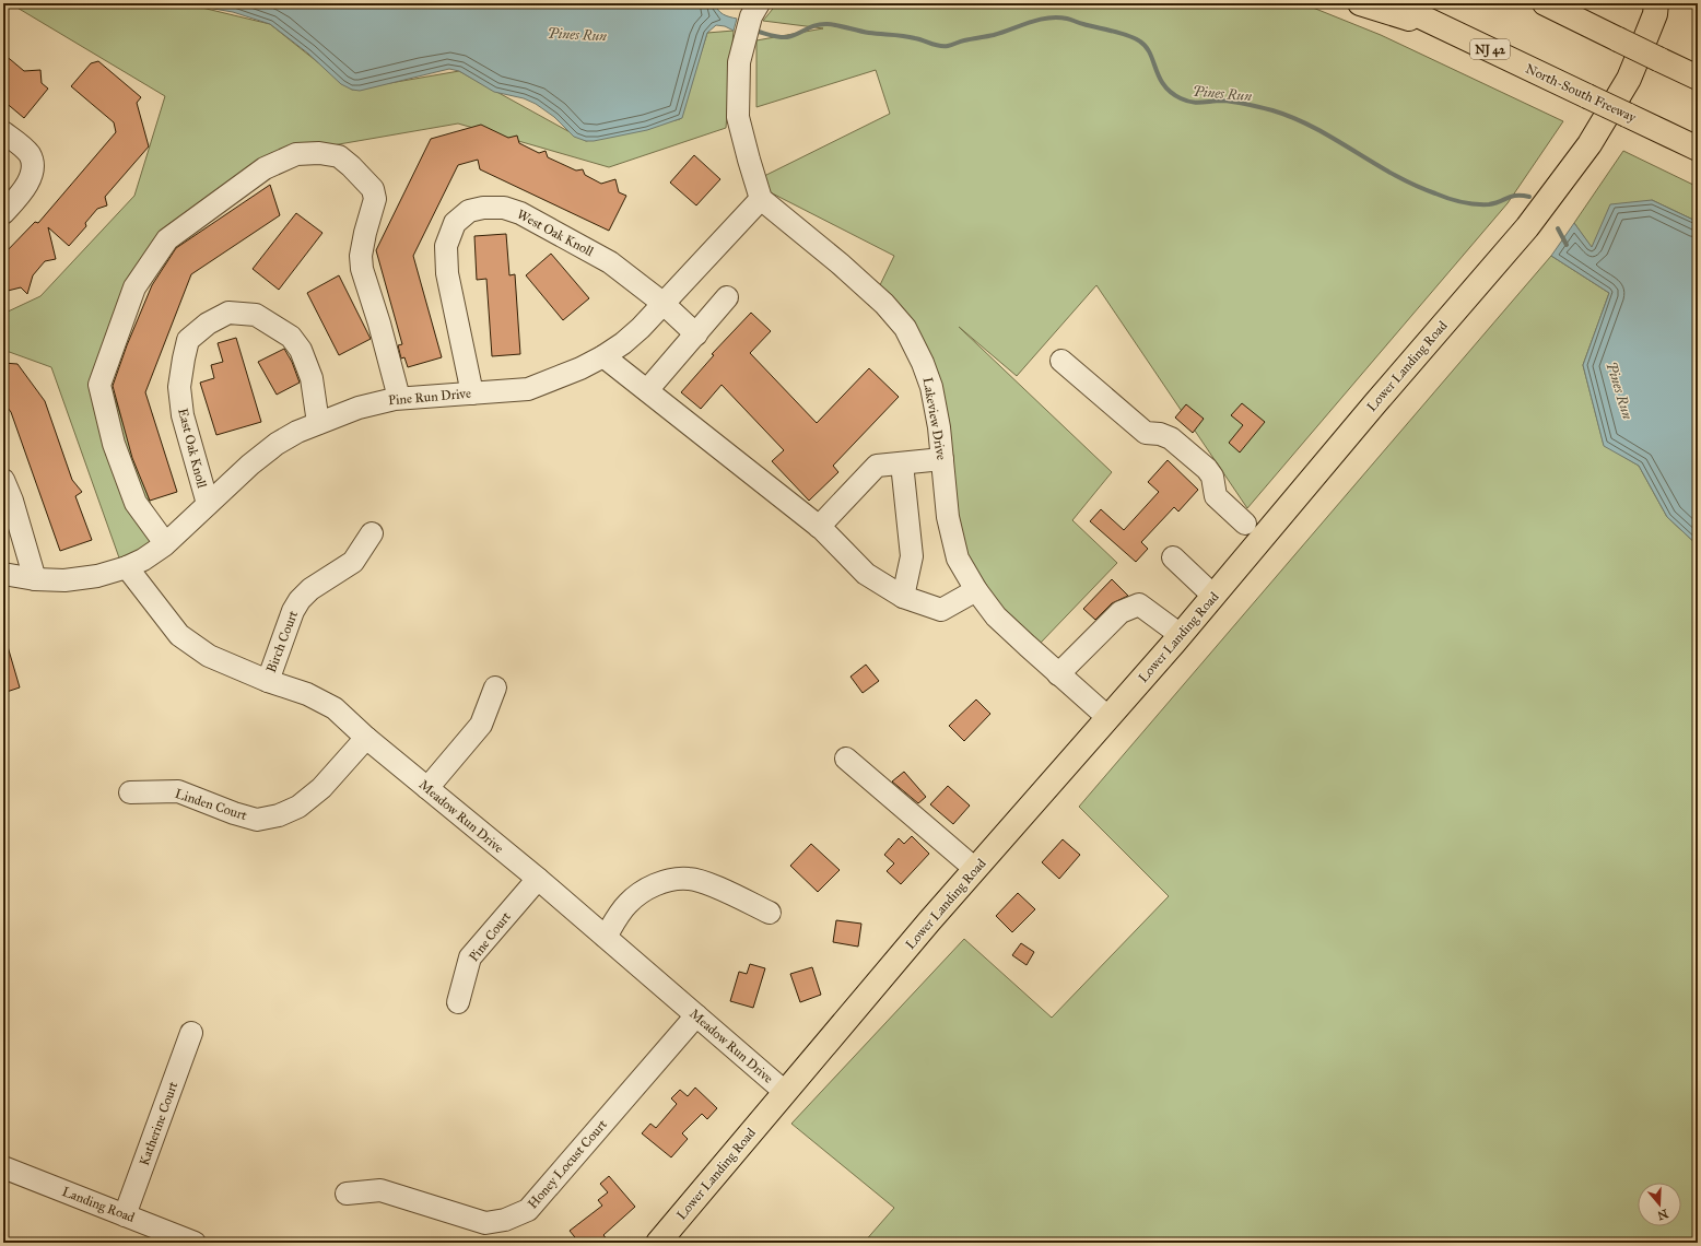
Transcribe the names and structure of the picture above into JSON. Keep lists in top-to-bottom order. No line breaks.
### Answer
{"streets":{"main road":["NJ 42","North-South Freeway","Lower Landing Road"],"street":["West Oak Knoll","Pine Run Drive","Lakeview Drive","East Oak Knoll","Birch Court","Linden Court","Meadow Run Drive","Pine Court","Katherine Court","Honey Locust Court","Landing Road"]},"crossings":[["West Oak Knoll","Pine Run Drive"],["Lower Landing Road","Lakeview Drive"],["Lower Landing Road","Meadow Run Drive"],["Pine Run Drive","Lakeview Drive"],["Pine Run Drive","East Oak Knoll"],["Pine Run Drive","Meadow Run Drive"],["Birch Court","Meadow Run Drive"],["Linden Court","Meadow Run Drive"],["Meadow Run Drive","Pine Court"],["Meadow Run Drive","Honey Locust Court"],["Katherine Court","Landing Road"]],"water":["Pines Run"],"north":"bottom"}
